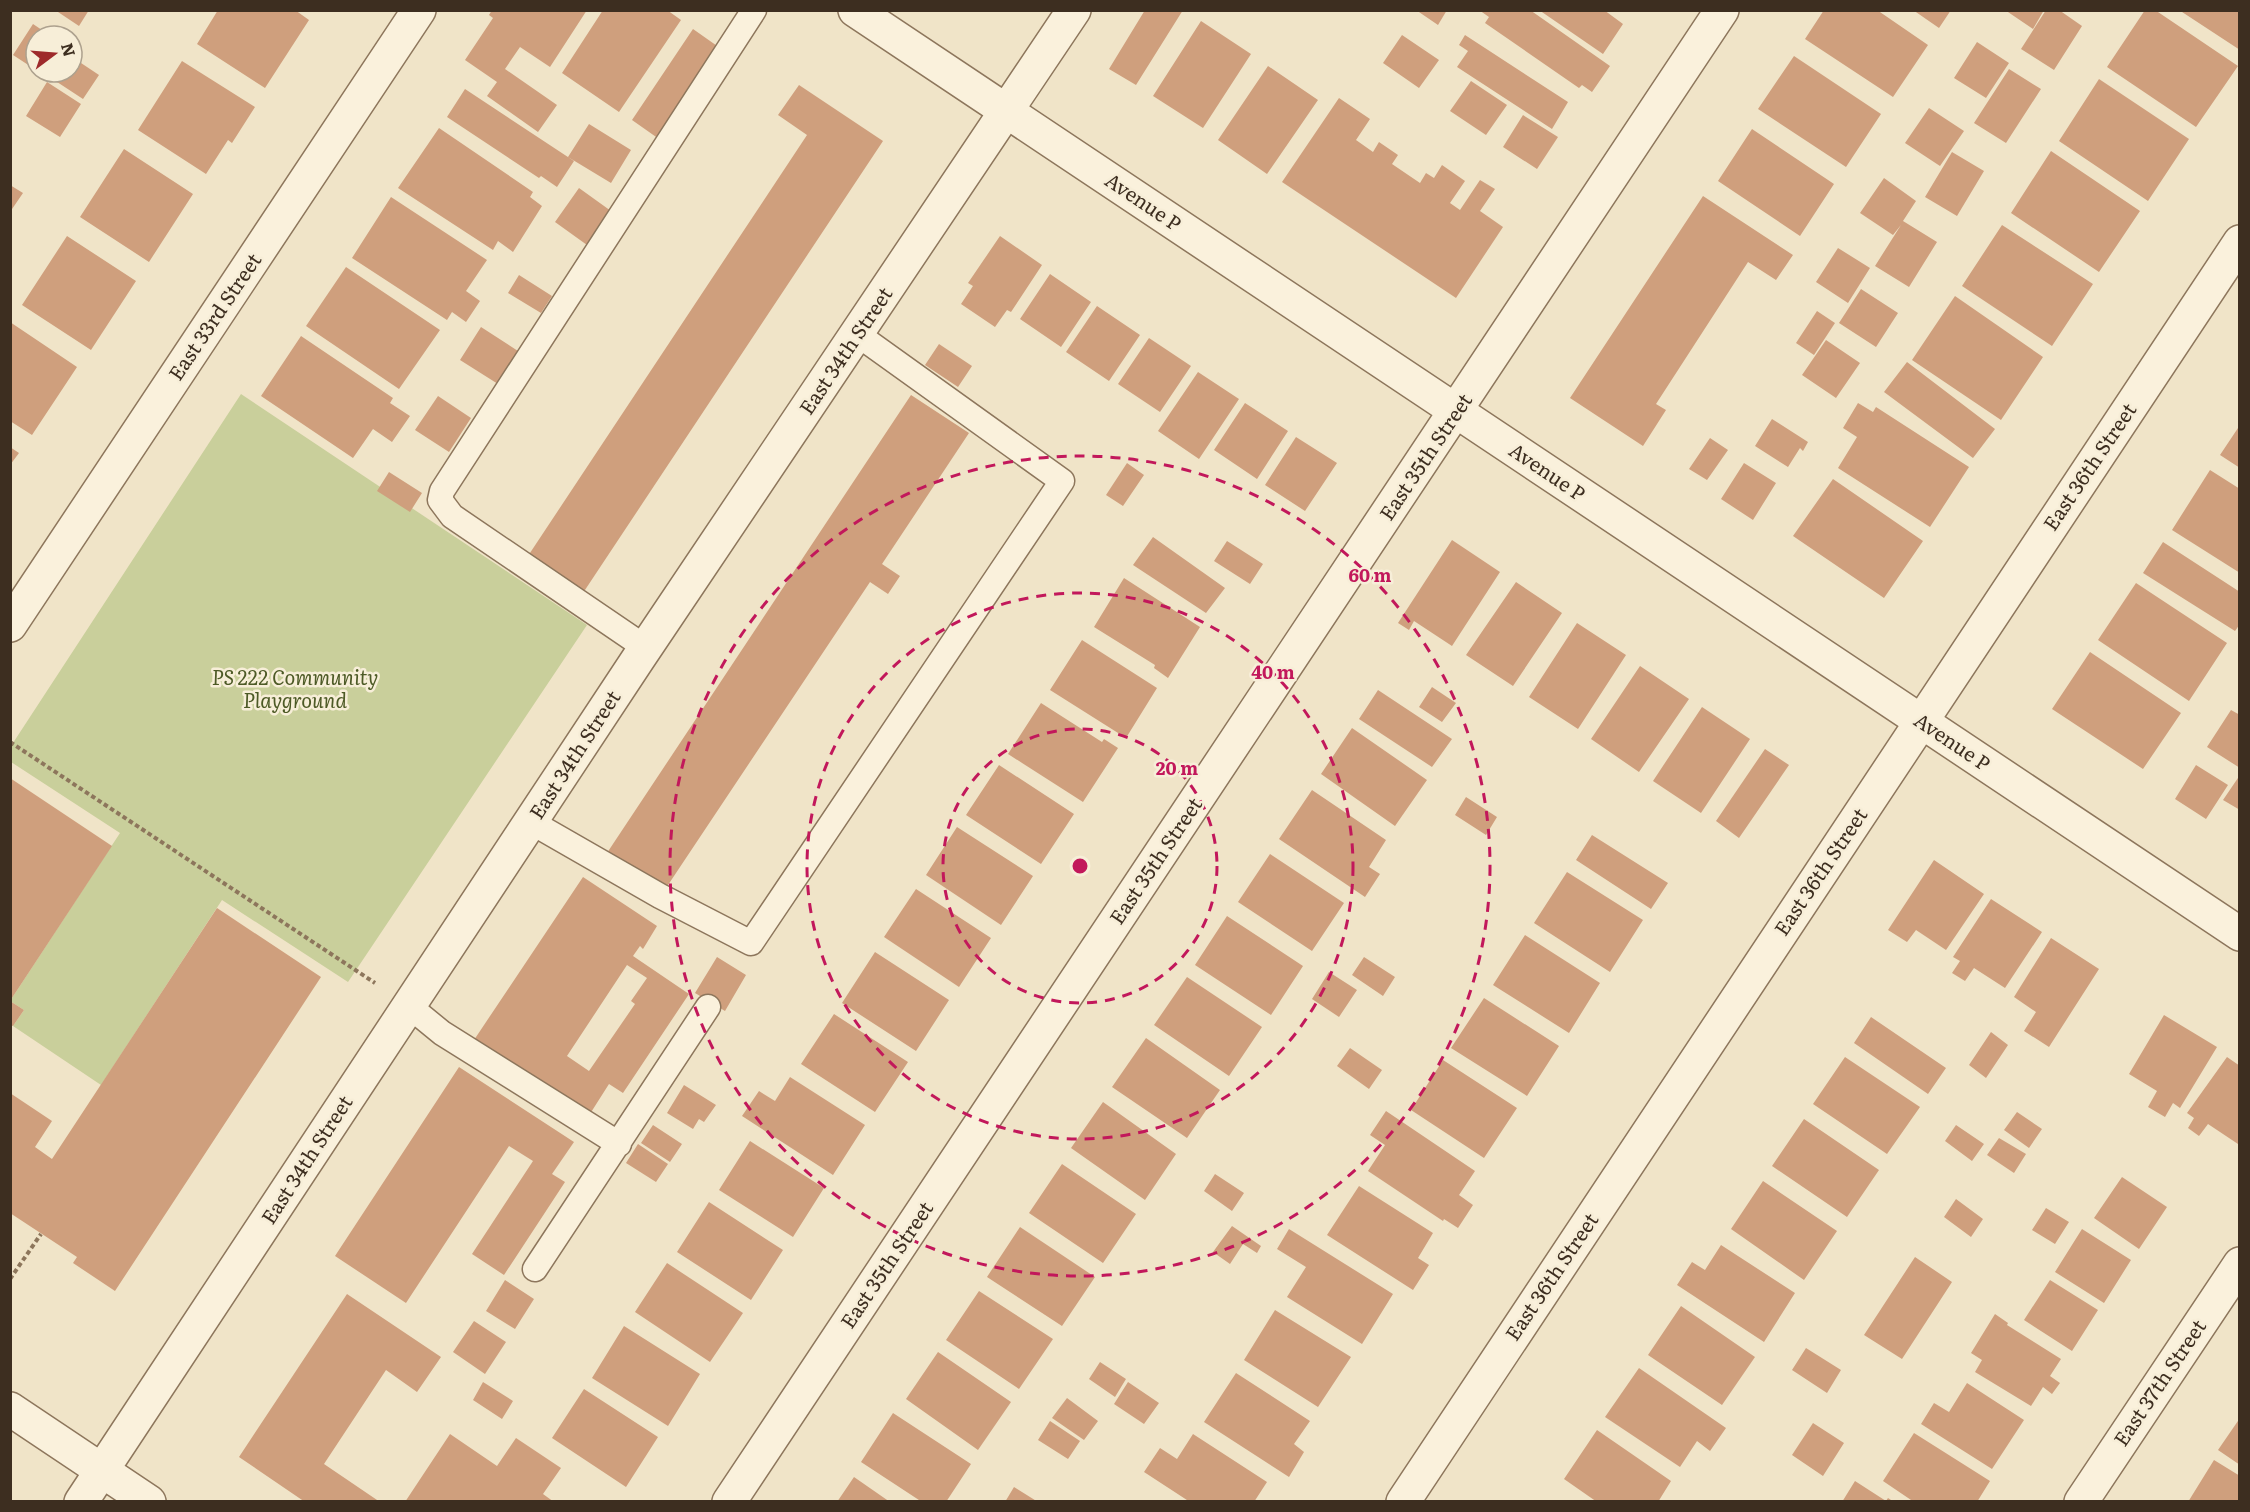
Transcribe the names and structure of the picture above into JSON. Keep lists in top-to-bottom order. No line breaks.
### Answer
{"streets":{"street":["Avenue P","East 33rd Street","East 34th Street","East 35th Street","East 36th Street","East 37th Street"]},"crossings":[["Avenue P","East 34th Street"],["Avenue P","East 35th Street"],["Avenue P","East 36th Street"]],"parks":["PS 222 Community Playground"],"north":"right","rings":["60 m","40 m","20 m"]}
